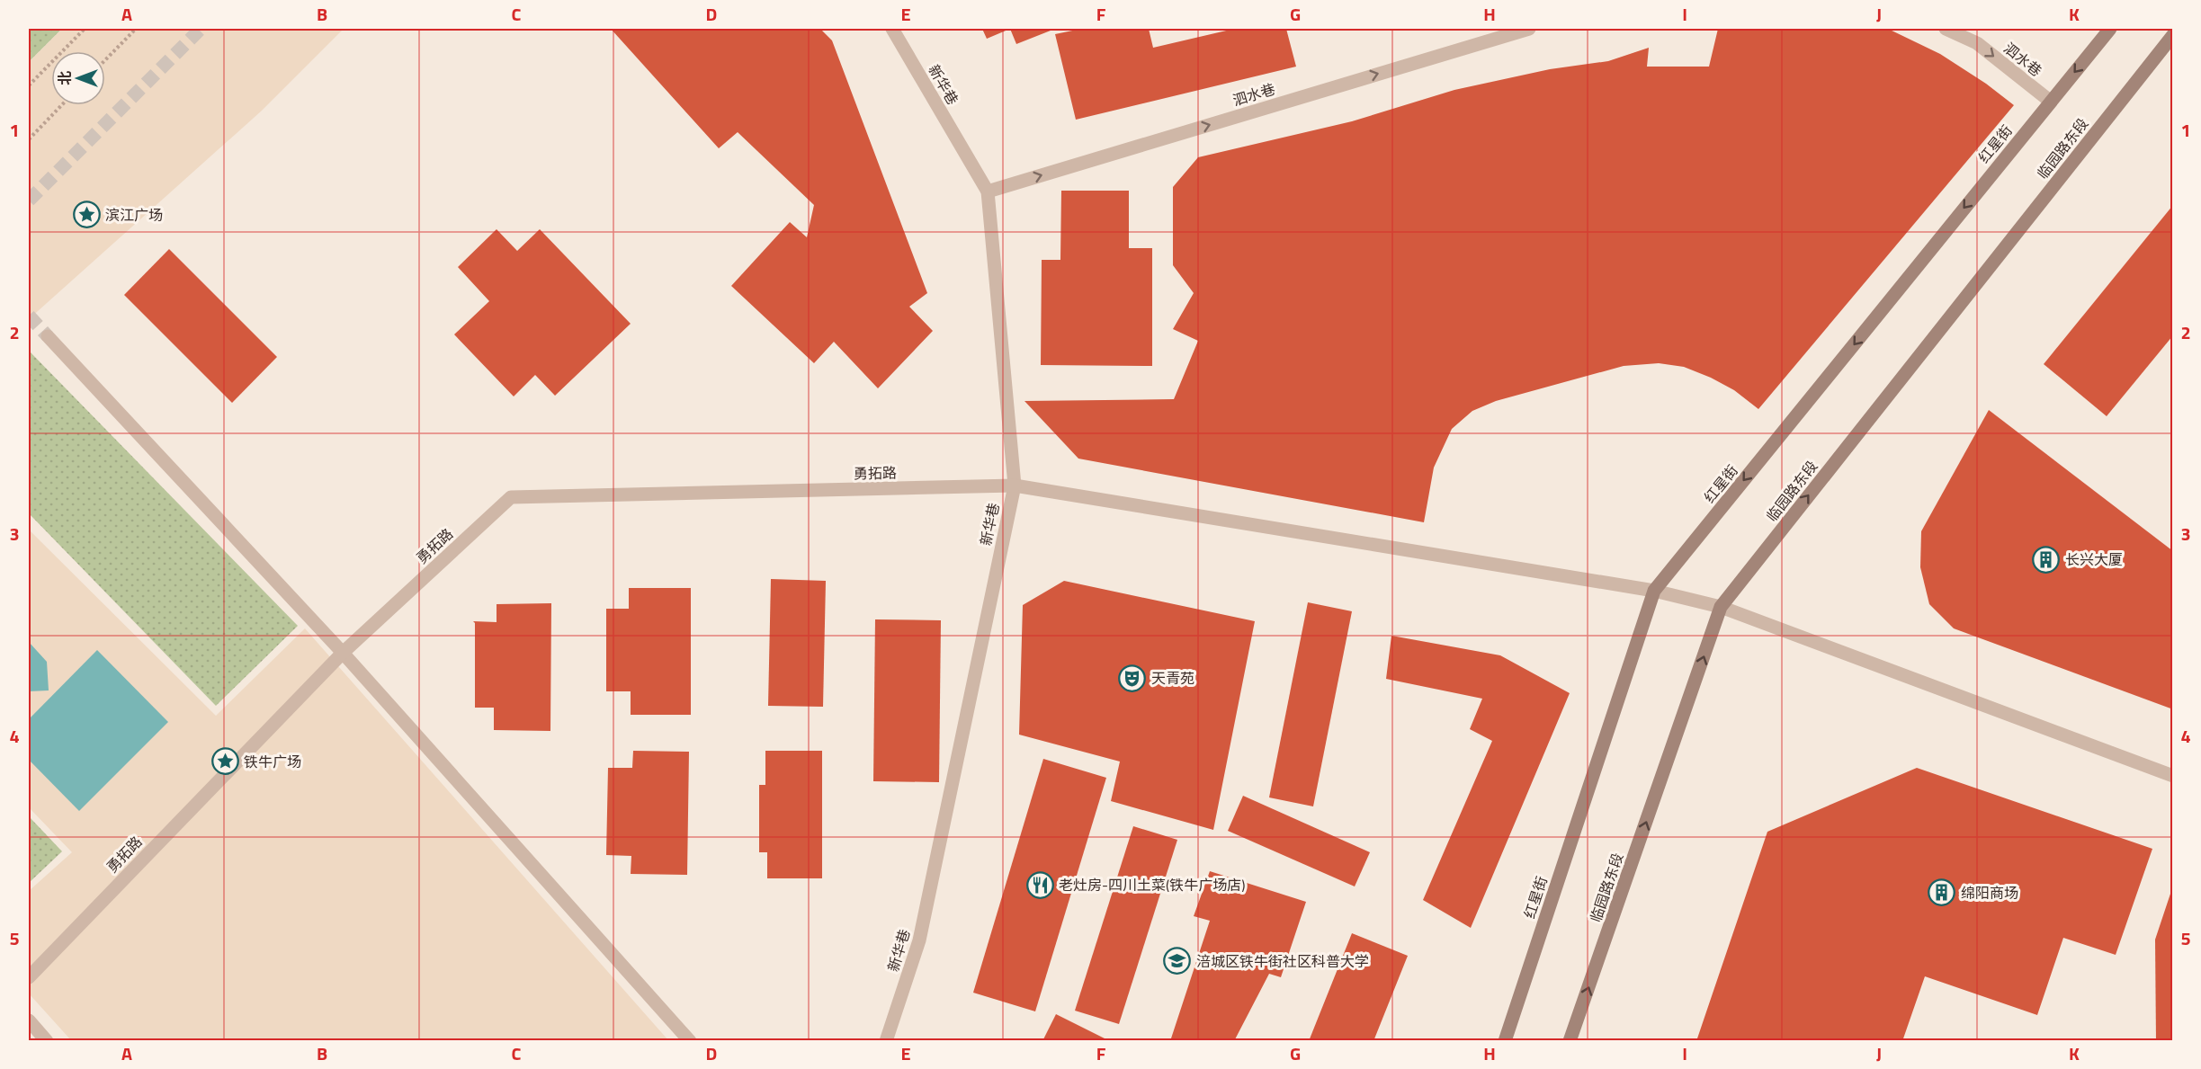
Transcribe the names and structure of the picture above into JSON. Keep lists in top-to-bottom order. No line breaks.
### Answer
{"streets":{"main road":["红星街","临园路东段"],"street":["泗水巷","新华巷","勇拓路"]},"crossings":[["泗水巷","新华巷"],["泗水巷","红星街"],["新华巷","勇拓路"],["红星街","勇拓路"],["临园路东段","勇拓路"]],"one_way":["泗水巷","红星街","临园路东段"],"places":{"place":["滨江广场","铁牛广场"],"building":["长兴大厦","绵阳商场"],"theatre":["天青苑"],"restaurant":["老灶房-四川土菜(铁牛广场店)"],"school or university":["涪城区铁牛街社区科普大学"]},"north":"left","grid":{"columns":["A","B","C","D","E","F","G","H","I","J","K"],"rows":["1","2","3","4","5"]}}
